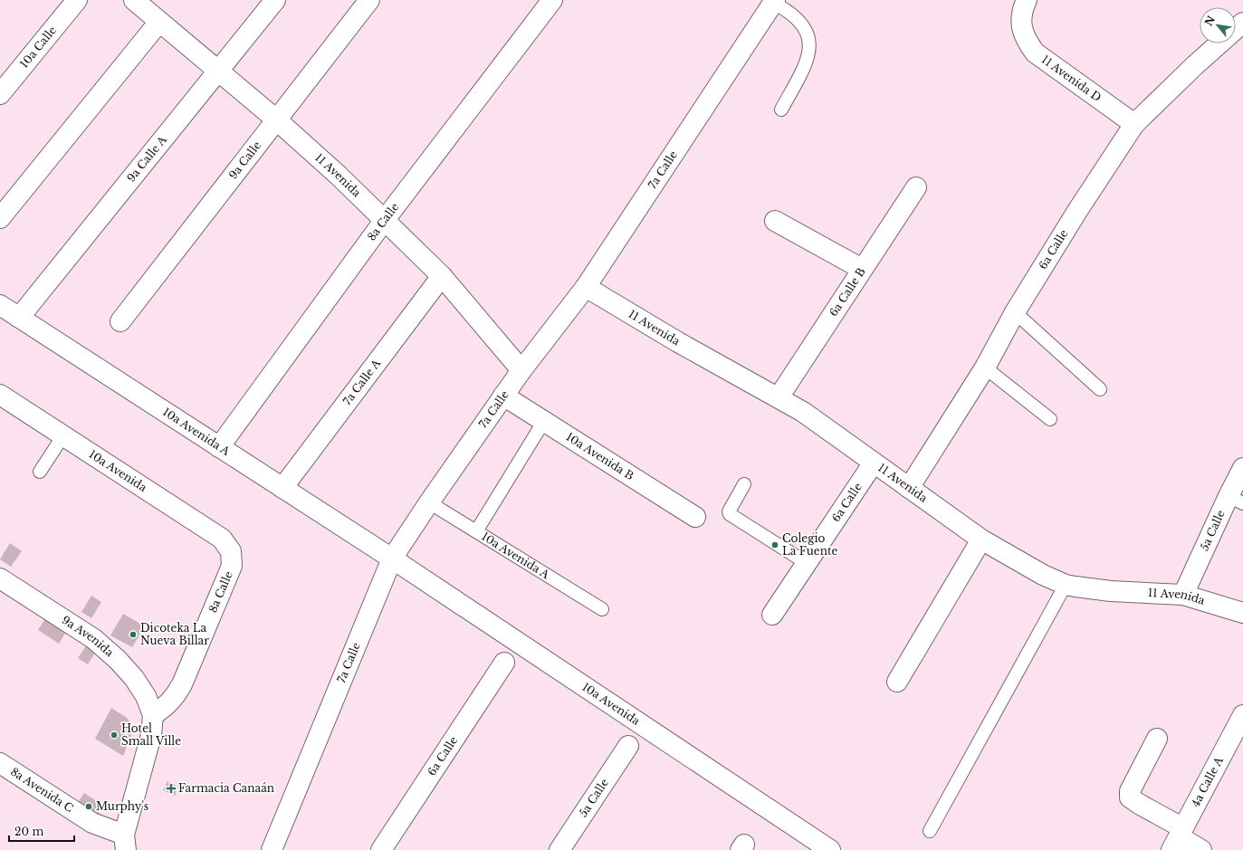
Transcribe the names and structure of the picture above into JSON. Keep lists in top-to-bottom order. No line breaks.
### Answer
{"streets":{"street":["10a Calle","11 Avenida D","9a Calle A","9a Calle","7a Calle","11 Avenida","8a Calle","6a Calle","6a Calle B","7a Calle A","10a Avenida A","10a Avenida B","10a Avenida","5a Calle","9a Avenida","4a Calle A","8a Avenida C"]},"crossings":[["11 Avenida D","6a Calle"],["9a Calle A","11 Avenida"],["9a Calle A","10a Avenida A"],["9a Calle","11 Avenida"],["7a Calle","11 Avenida"],["7a Calle","10a Avenida A"],["7a Calle","10a Avenida B"],["7a Calle","10a Avenida"],["11 Avenida","8a Calle"],["11 Avenida","6a Calle"],["11 Avenida","6a Calle B"],["11 Avenida","7a Calle A"],["11 Avenida","5a Calle"],["8a Calle","10a Avenida A"],["8a Calle","10a Avenida"],["8a Calle","9a Avenida"],["7a Calle A","10a Avenida A"],["10a Avenida A","10a Avenida"]],"places":{"other":["Colegio La Fuente","Dicoteka La Nueva Billar","Hotel Small Ville","Murphy's"],"health":["Farmacia Canaán"]},"scale_bar":"20 m","north":"top left"}
